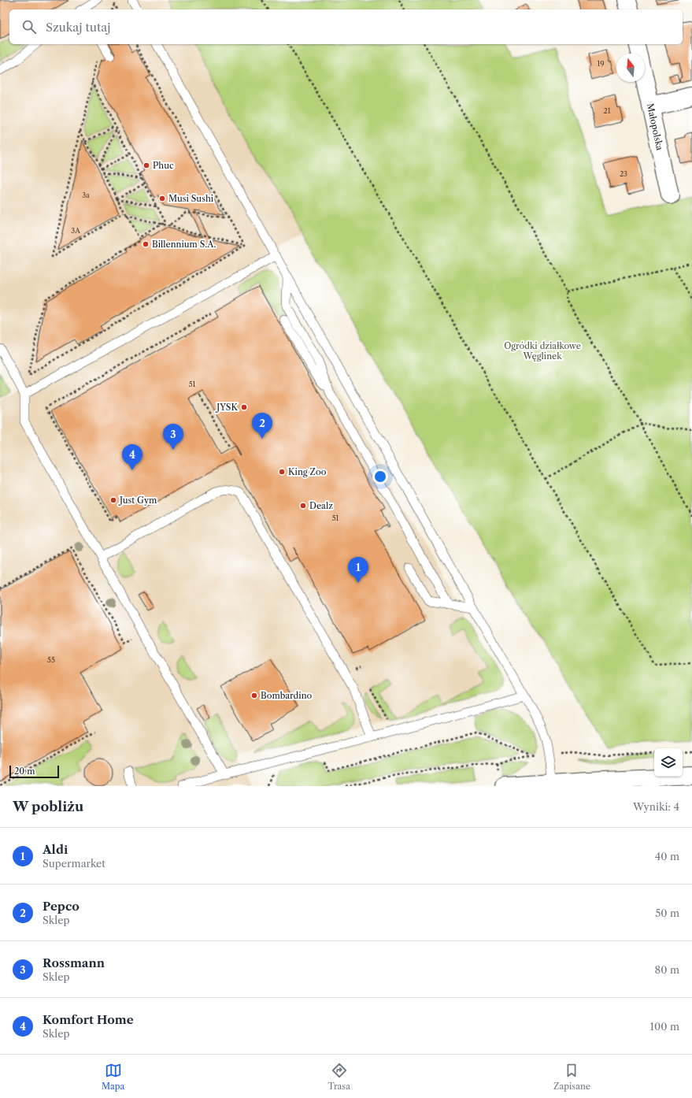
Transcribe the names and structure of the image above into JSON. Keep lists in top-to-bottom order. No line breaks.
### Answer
{"streets":{"street":["Małopolska"]},"parks":["Ogródki działkowe Węglinek"],"places":["Phuc","Musi Sushi","Billennium S.A.","JYSK","King Zoo","Just Gym","Dealz","Bombardino"],"house_numbers":["19","21","23","3a","3A","51","51","55"],"scale_bar":"20 m","north":"top","page":{"search":"Szukaj tutaj","pins":["2","3","4","1"],"scale":"20 m","heading":["W pobliżu","Wyniki: 4"],"list":[{"mark":"1","name":"Aldi","note":"Supermarket","value":"40 m"},{"mark":"2","name":"Pepco","note":"Sklep","value":"50 m"},{"mark":"3","name":"Rossmann","note":"Sklep","value":"80 m"},{"mark":"4","name":"Komfort Home","note":"Sklep","value":"100 m"}],"nav":["Mapa","Trasa","Zapisane"]}}
